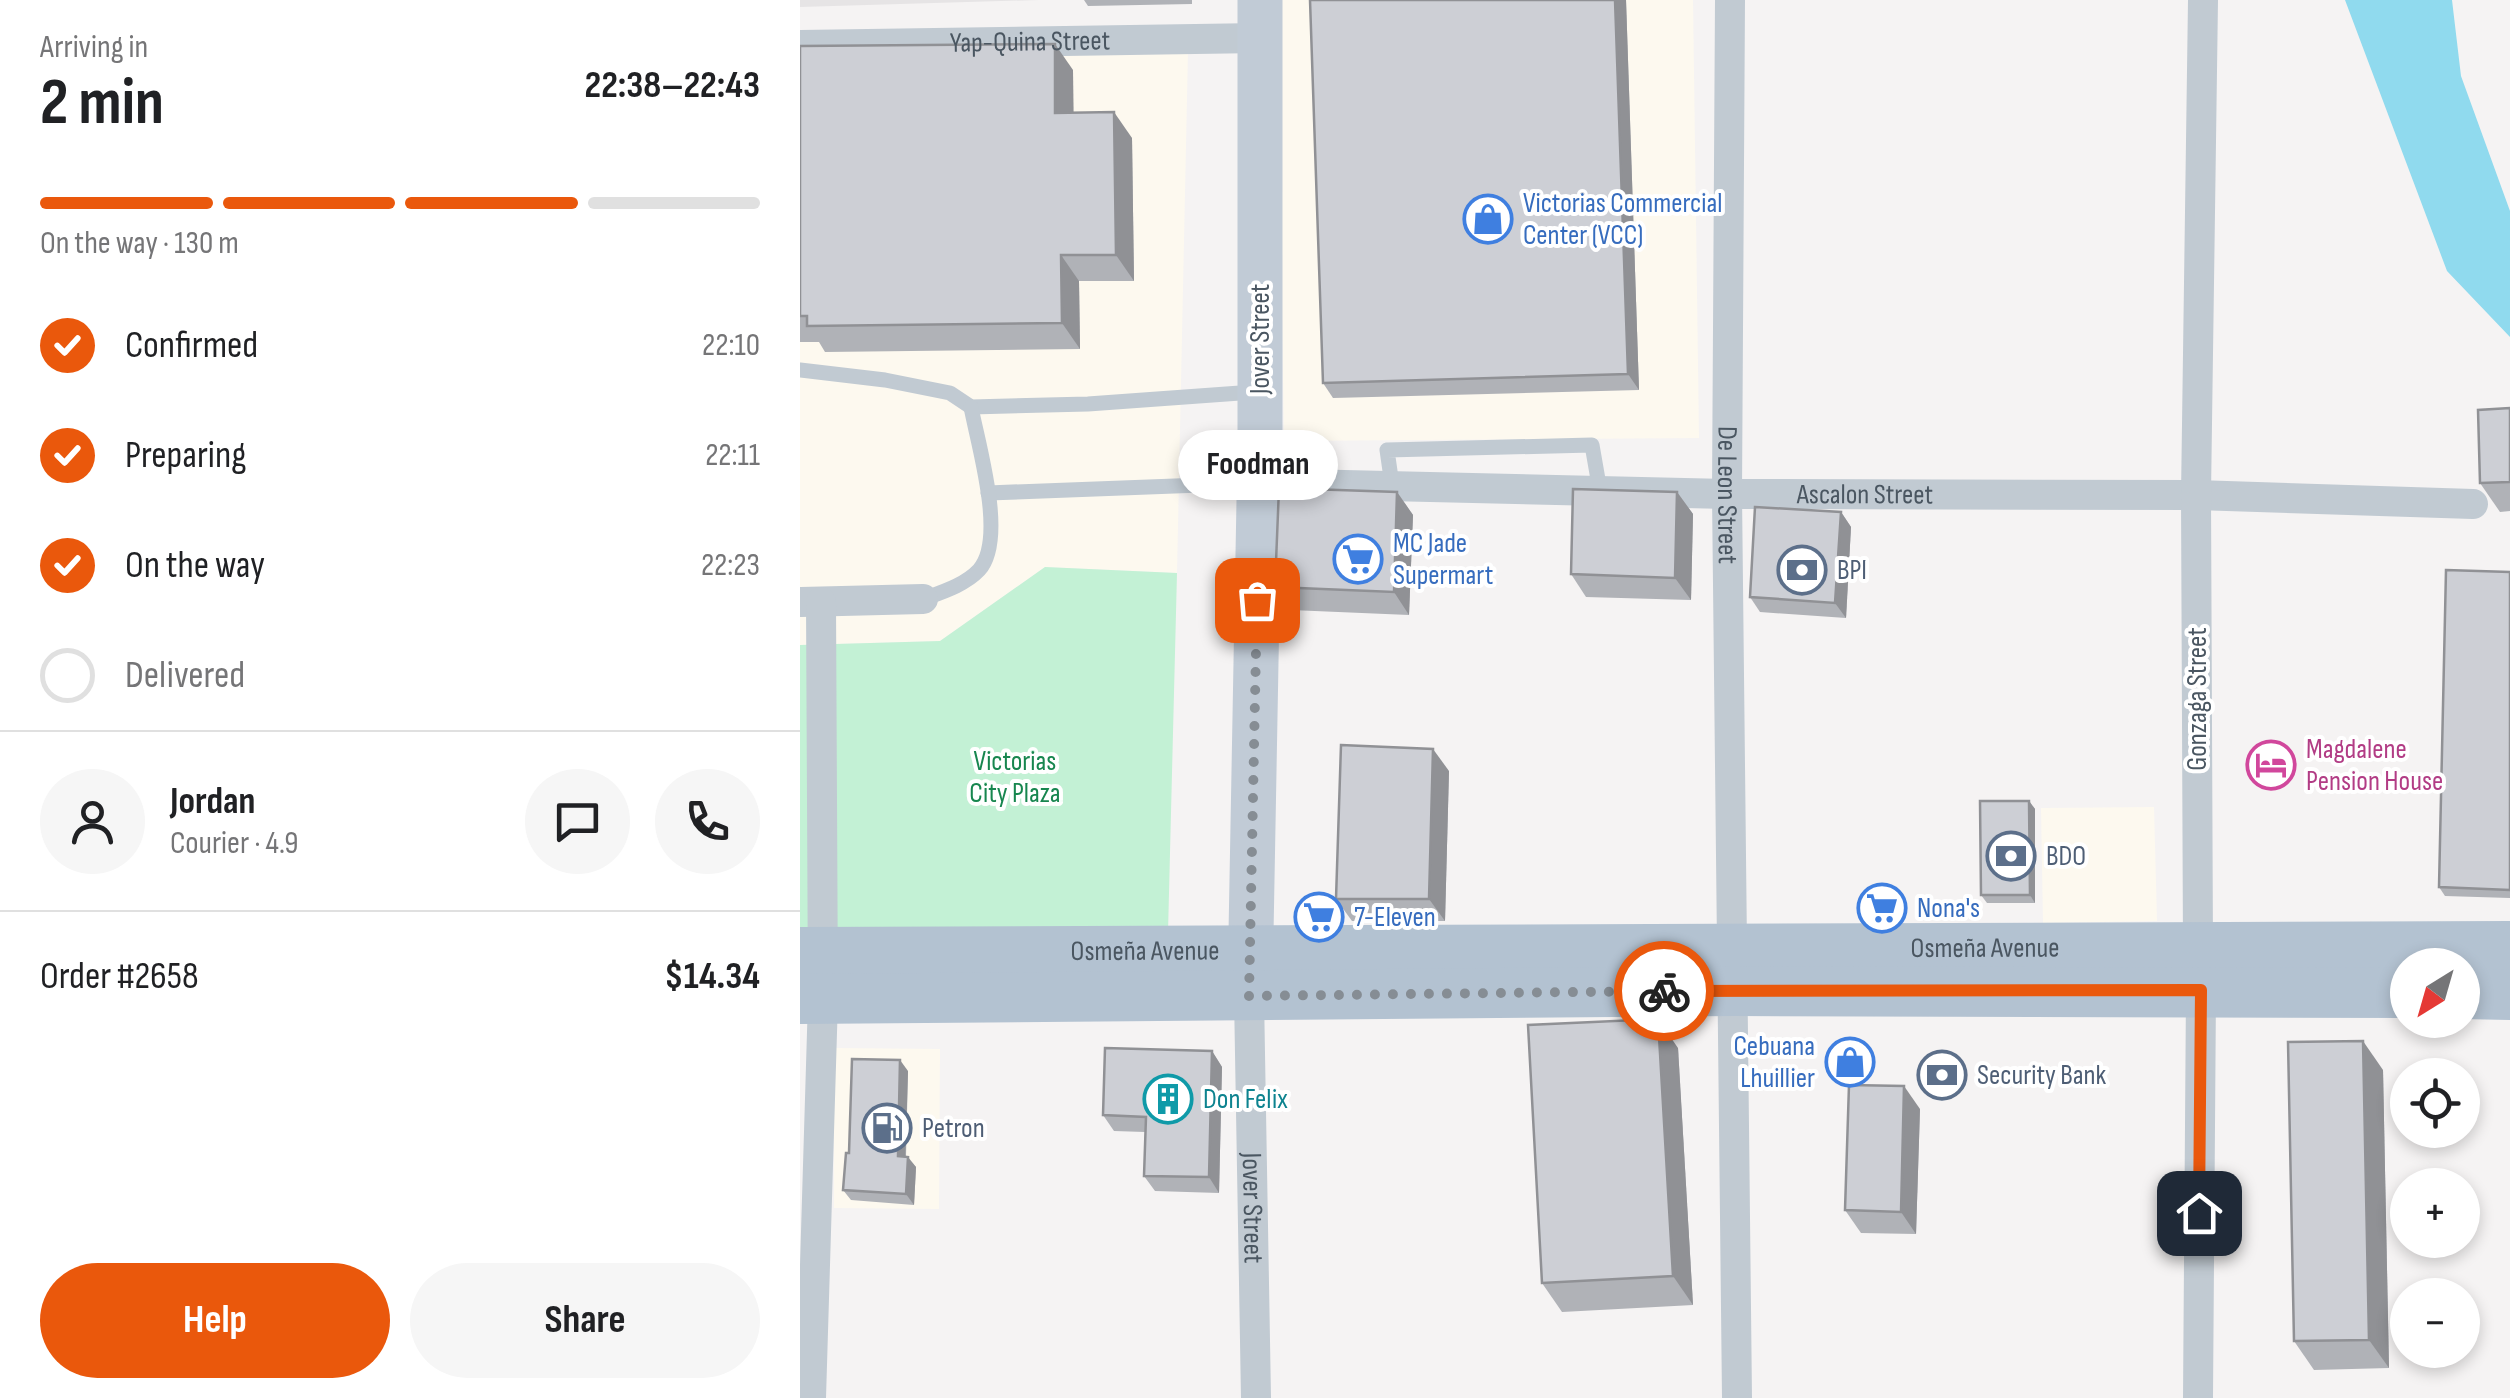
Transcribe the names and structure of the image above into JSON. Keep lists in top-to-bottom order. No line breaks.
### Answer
{"streets":{"main road":["Osmeña Avenue"],"street":["Yap-Quina Street","Jover Street","De Leon Street","Ascalon Street","Gonzaga Street"]},"crossings":[["Yap-Quina Street","Jover Street"],["Jover Street","Ascalon Street"],["Jover Street","Osmeña Avenue"],["De Leon Street","Ascalon Street"],["De Leon Street","Osmeña Avenue"],["Ascalon Street","Gonzaga Street"],["Gonzaga Street","Osmeña Avenue"]],"parks":["Victorias City Plaza"],"places":{"shop":["Victorias Commercial Center (VCC)","Cebuana Lhuillier"],"supermarket":["MC Jade Supermart","Nona's","7-Eleven"],"bank":["BPI","BDO","Security Bank"],"other":["Foodman"],"hotel":["Magdalene Pension House"],"building":["Don Felix"],"fuel station":["Petron"]},"north":"bottom left","page":{"heading":["2 min","Arriving in","22:38–22:43"],"panel":["Jordan","Courier · 4.9","Order #2658","$14.34"],"bar":"On the way · 130 m","list":[["Confirmed","22:10"],["Preparing","22:11"],["On the way","22:23"],"Delivered"],"bubble":"Foodman","map_buttons":["+","−"],"buttons":["Help","Share"]}}
